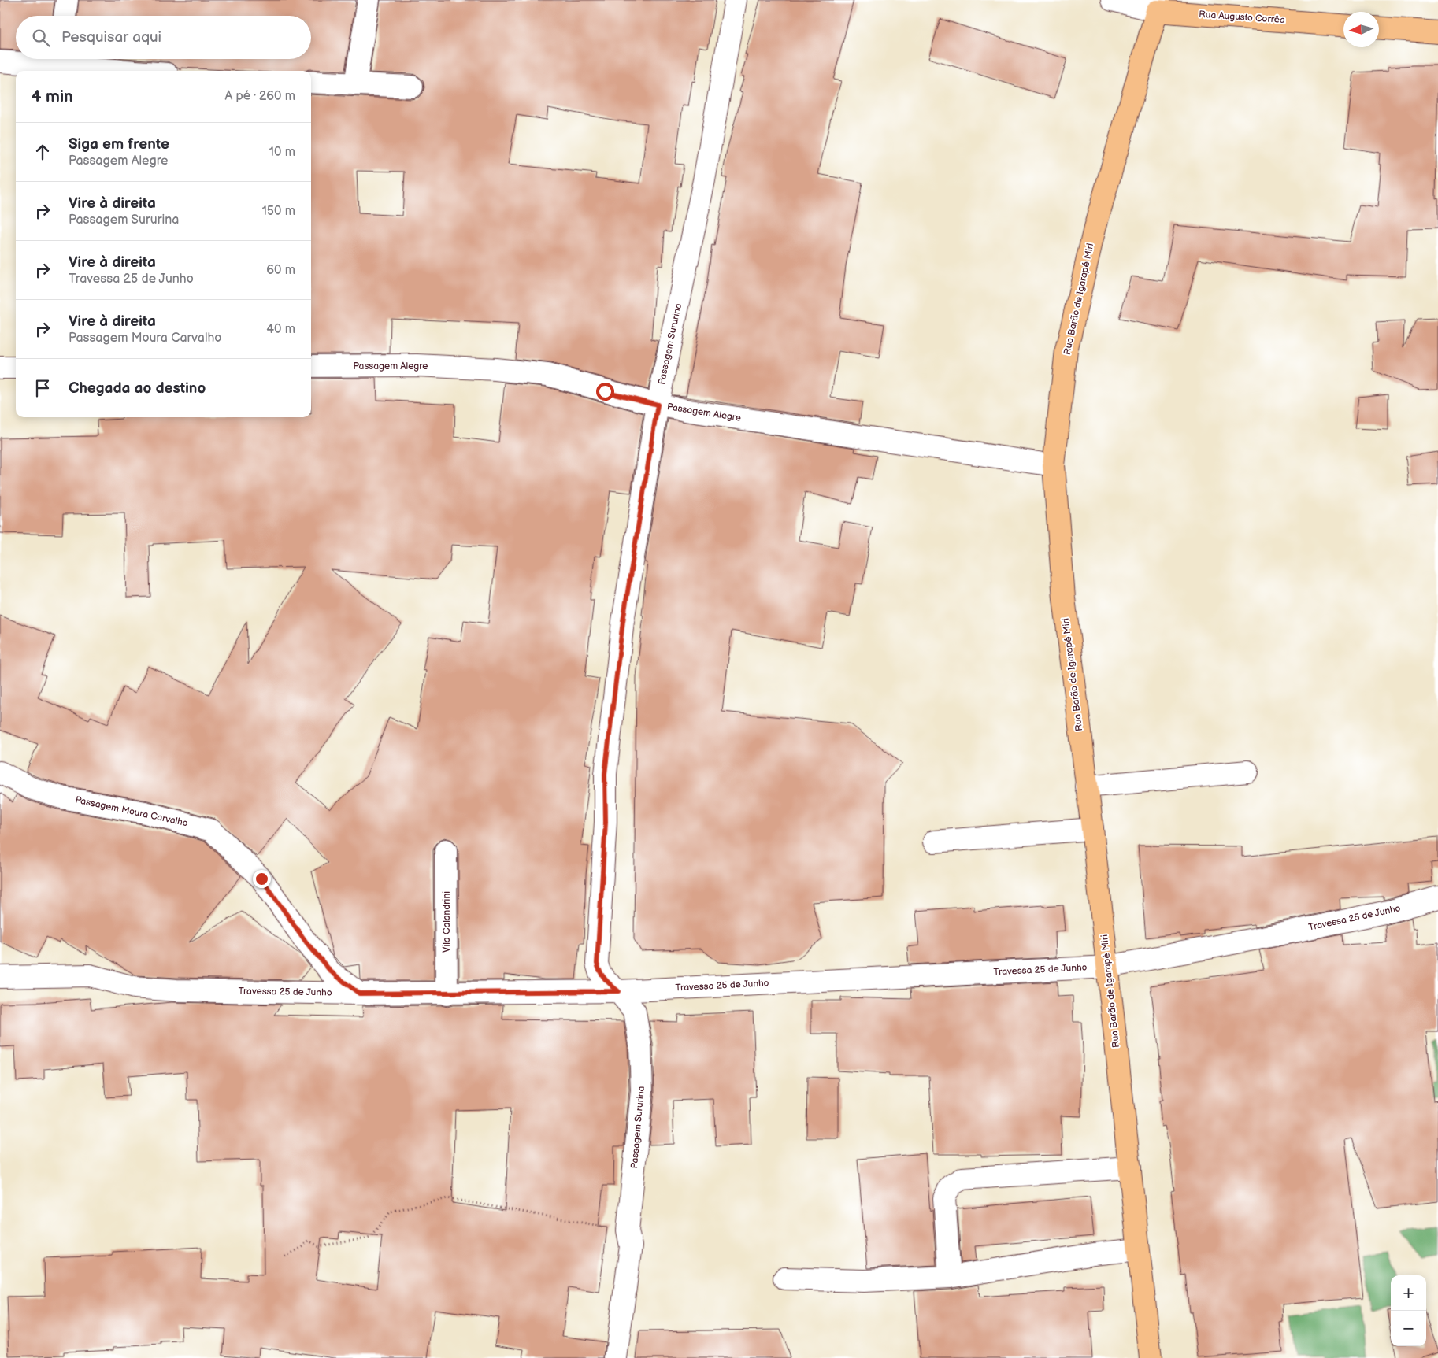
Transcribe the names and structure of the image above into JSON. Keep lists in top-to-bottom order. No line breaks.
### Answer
{"streets":{"main road":["Rua Augusto Corrêa","Rua Barão de Igarapé Miri"],"street":["Passagem Sururina","Passagem Alegre","Passagem Moura Carvalho","Travessa 25 de Junho","Vila Calandrini"]},"crossings":[["Rua Augusto Corrêa","Rua Barão de Igarapé Miri"],["Rua Barão de Igarapé Miri","Passagem Alegre"],["Rua Barão de Igarapé Miri","Travessa 25 de Junho"],["Passagem Sururina","Passagem Alegre"],["Passagem Sururina","Travessa 25 de Junho"],["Passagem Moura Carvalho","Travessa 25 de Junho"],["Travessa 25 de Junho","Vila Calandrini"]],"north":"left","page":{"search":"Pesquisar aqui","heading":["4 min","A pé · 260 m"],"list":[["Siga em frente","Passagem Alegre","10 m"],["Vire à direita","Passagem Sururina","150 m"],["Vire à direita","Travessa 25 de Junho","60 m"],["Vire à direita","Passagem Moura Carvalho","40 m"],"Chegada ao destino"],"map_buttons":["+","−"]}}
